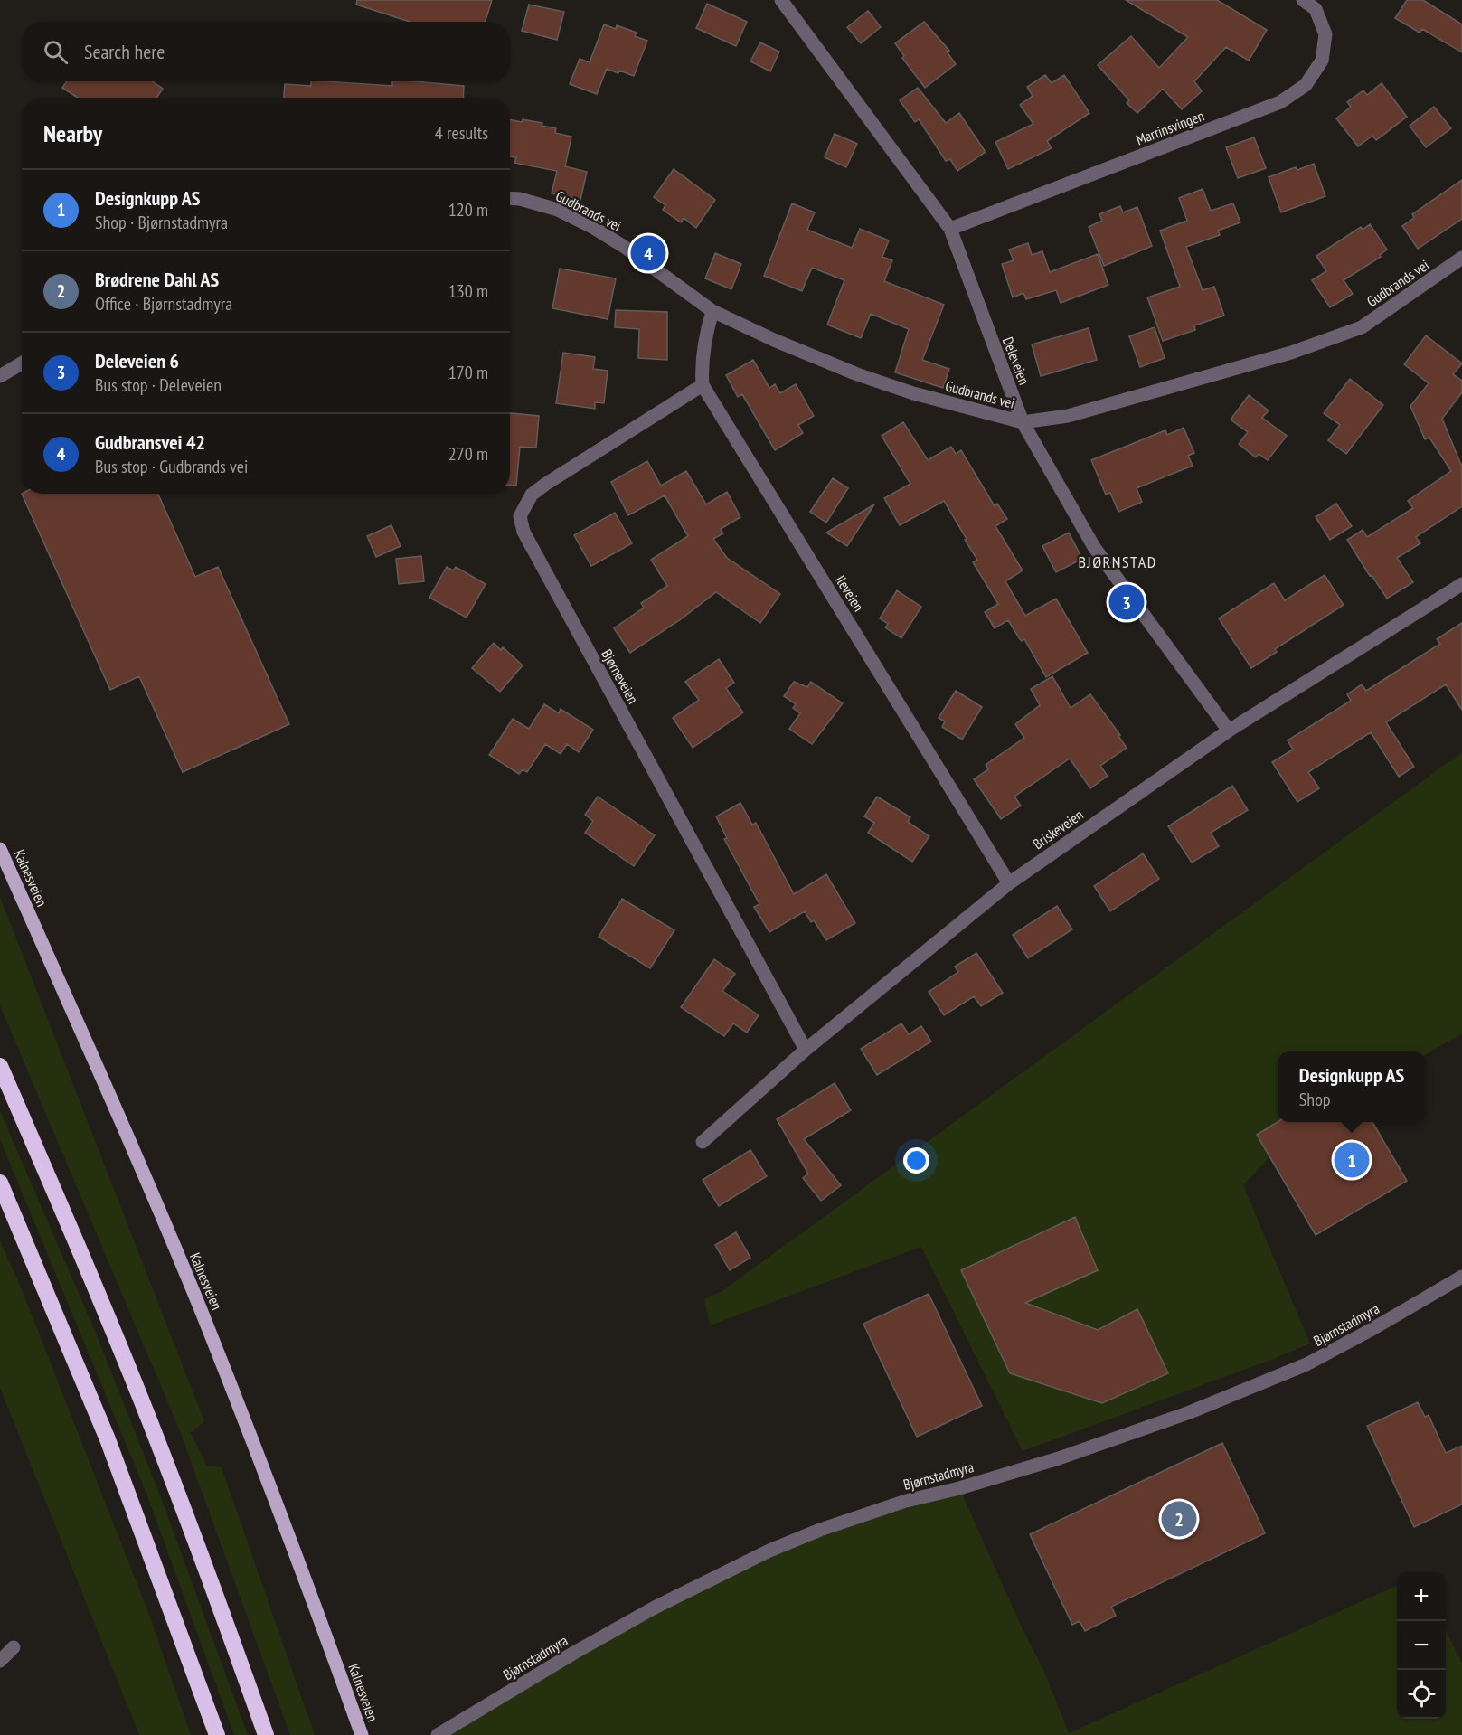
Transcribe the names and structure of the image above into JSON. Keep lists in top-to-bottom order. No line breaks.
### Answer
{"streets":{"main road":["Kalnesveien"],"street":["Martinsvingen","Gudbrands vei","Deleveien","Ileveien","Bjørneveien","Briskeveien","Bjørnstadmyra"]},"crossings":[["Martinsvingen","Deleveien"],["Gudbrands vei","Deleveien"],["Deleveien","Briskeveien"],["Ileveien","Bjørneveien"],["Ileveien","Briskeveien"],["Bjørneveien","Briskeveien"]],"districts":["BJØRNSTAD"],"page":{"search":"Search here","heading":["Nearby","4 results"],"list":[{"mark":"1","name":"Designkupp AS","note":"Shop · Bjørnstadmyra","value":"120 m"},{"mark":"2","name":"Brødrene Dahl AS","note":"Office · Bjørnstadmyra","value":"130 m"},{"mark":"3","name":"Deleveien 6","note":"Bus stop · Deleveien","value":"170 m"},{"mark":"4","name":"Gudbransvei 42","note":"Bus stop · Gudbrands vei","value":"270 m"}],"pins":["4","3","1","2"],"popup":["Designkupp AS","Shop"],"map_buttons":["+","−"]}}
